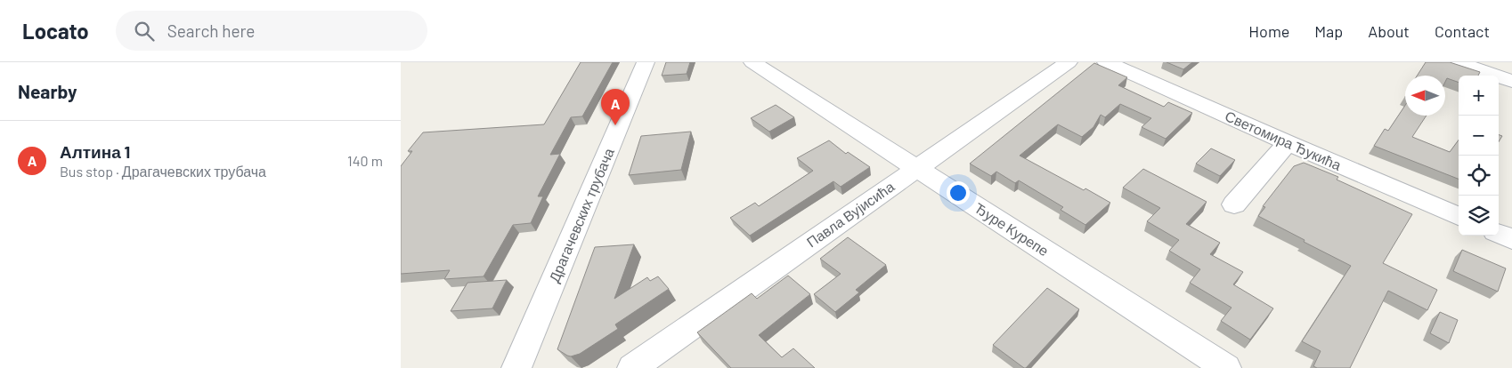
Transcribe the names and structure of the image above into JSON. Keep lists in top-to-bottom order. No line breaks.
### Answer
{"streets":{"street":["Светомира Ђукића","Павла Вујисића","Драгачевских трубача","Ђуре Курепе"]},"crossings":[["Павла Вујисића","Ђуре Курепе"]],"north":"left","page":{"header":"Locato","search":"Search here","nav":["Home","Map","About","Contact"],"heading":"Nearby","map_buttons":["+","−"],"pins":"A","list":[{"mark":"A","name":"Алтина 1","note":"Bus stop · Драгачевских трубача","value":"140 m"}]}}
